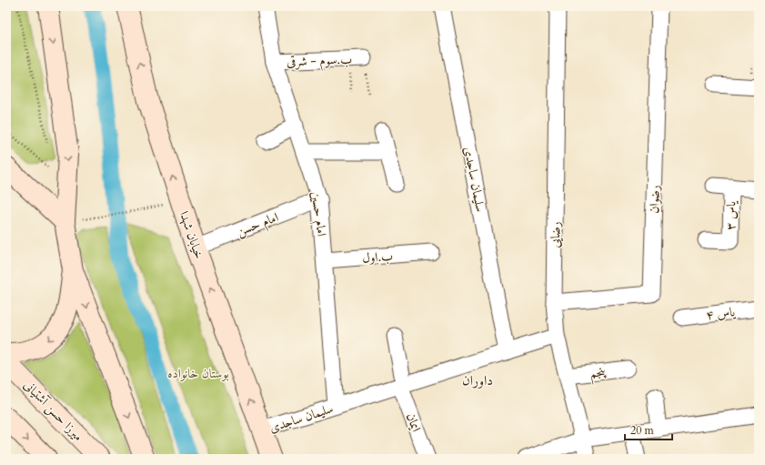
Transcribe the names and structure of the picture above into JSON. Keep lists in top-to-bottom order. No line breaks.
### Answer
{"streets":{"main road":["خیابان شهدا","میرزا حسن آشتیانی"],"street":["ب.سوم - شرقی","سلیمان ساجدی","رضوان","امام حسین","یاس ۳","امام حسن","رضایی","ب.اول","یاس ۴","پنجم","ایمان"]},"crossings":[["ب.سوم - شرقی","امام حسین"],["سلیمان ساجدی","امام حسین"],["سلیمان ساجدی","خیابان شهدا"],["سلیمان ساجدی","رضایی"],["سلیمان ساجدی","ایمان"],["رضوان","رضایی"],["امام حسین","امام حسن"],["امام حسین","ب.اول"],["امام حسن","خیابان شهدا"],["رضایی","پنجم"]],"districts":["داوران"],"parks":["بوستان خانواده"],"scale_bar":"20 m"}
